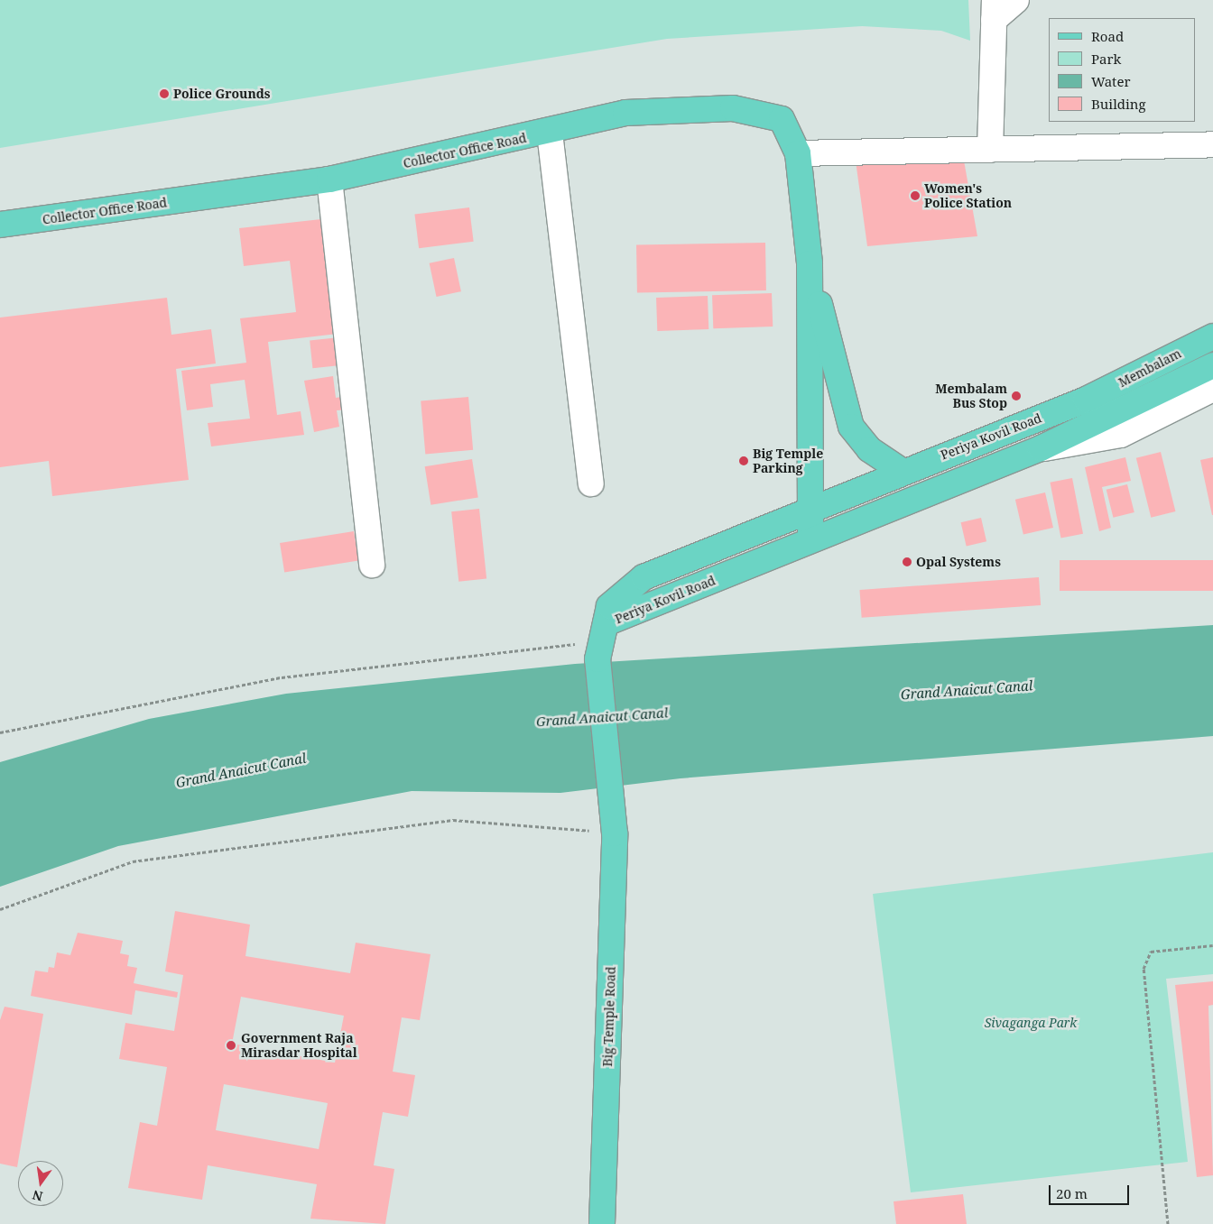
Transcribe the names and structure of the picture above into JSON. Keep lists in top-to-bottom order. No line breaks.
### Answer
{"streets":{"main road":["Collector Office Road","Membalam","Periya Kovil Road","Big Temple Road"]},"crossings":[["Membalam","Periya Kovil Road"],["Periya Kovil Road","Big Temple Road"]],"water":["Grand Anaicut Canal"],"parks":["Sivaganga Park"],"places":["Police Grounds","Women's Police Station","Membalam Bus Stop","Big Temple Parking","Opal Systems","Government Raja Mirasdar Hospital"],"legend":["Road","Park","Water","Building"],"scale_bar":"20 m","north":"bottom"}
